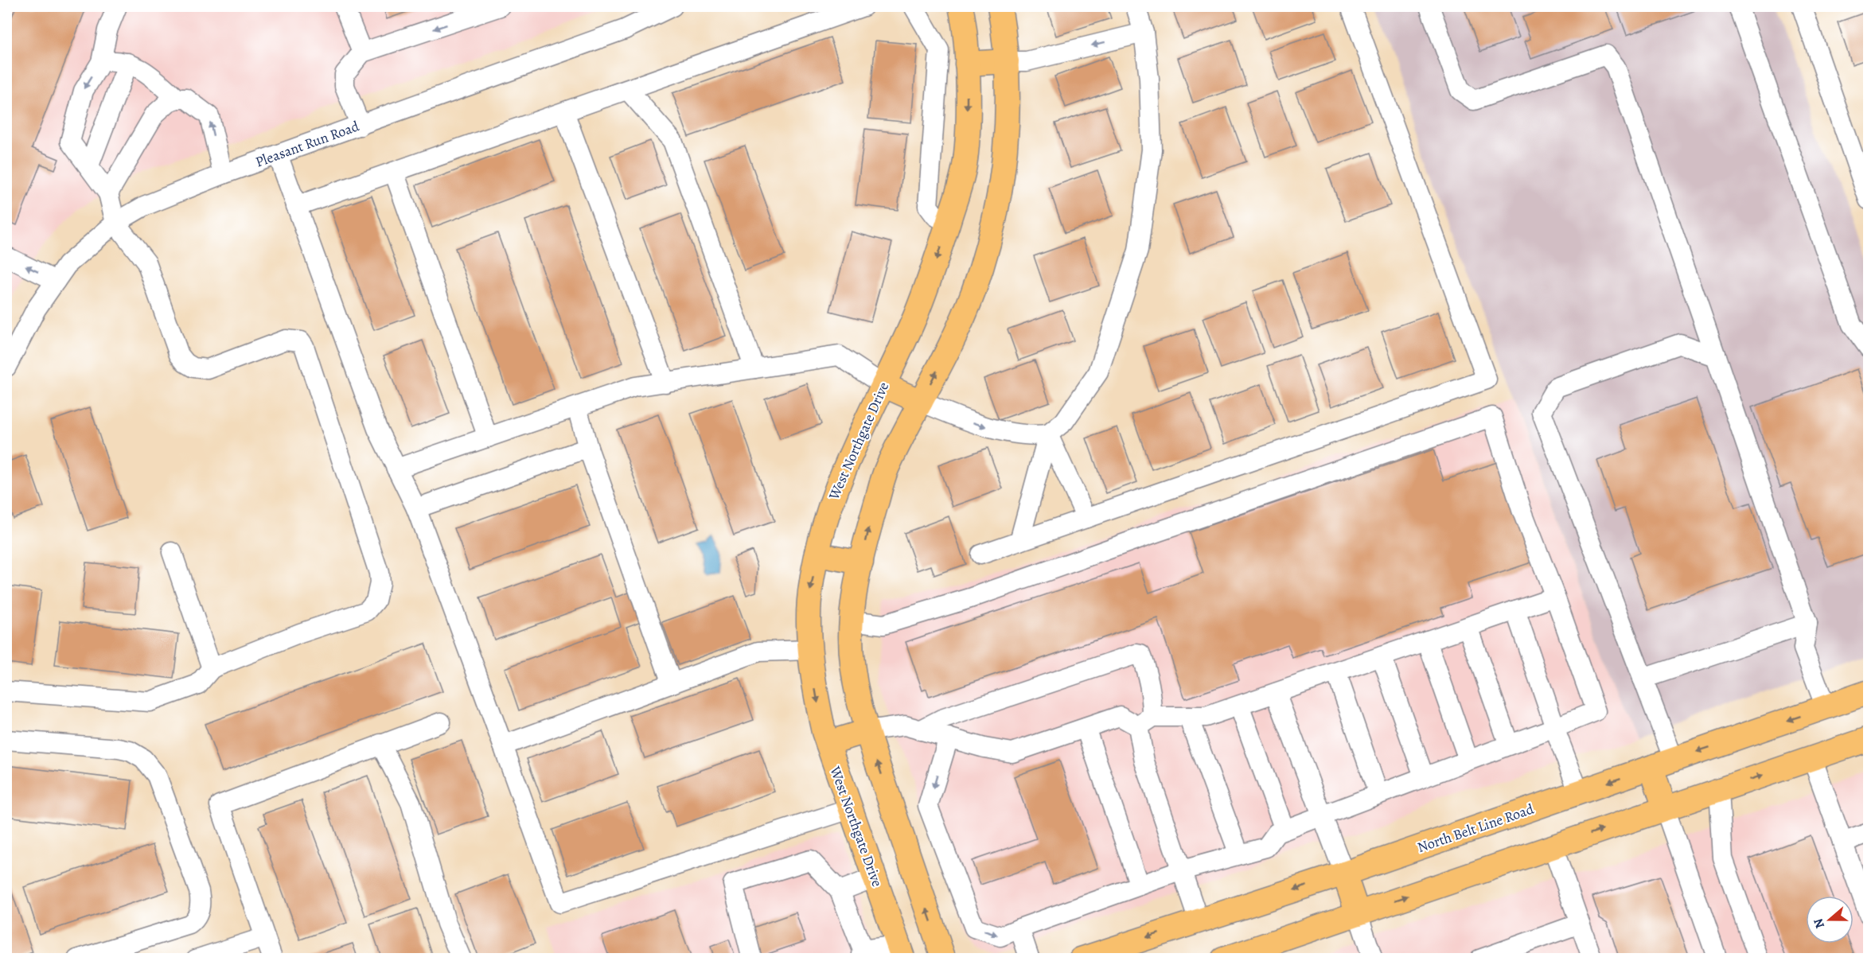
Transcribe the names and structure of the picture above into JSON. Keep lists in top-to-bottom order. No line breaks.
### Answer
{"streets":{"main road":["West Northgate Drive","North Belt Line Road"],"street":["Pleasant Run Road"]},"north":"left"}
